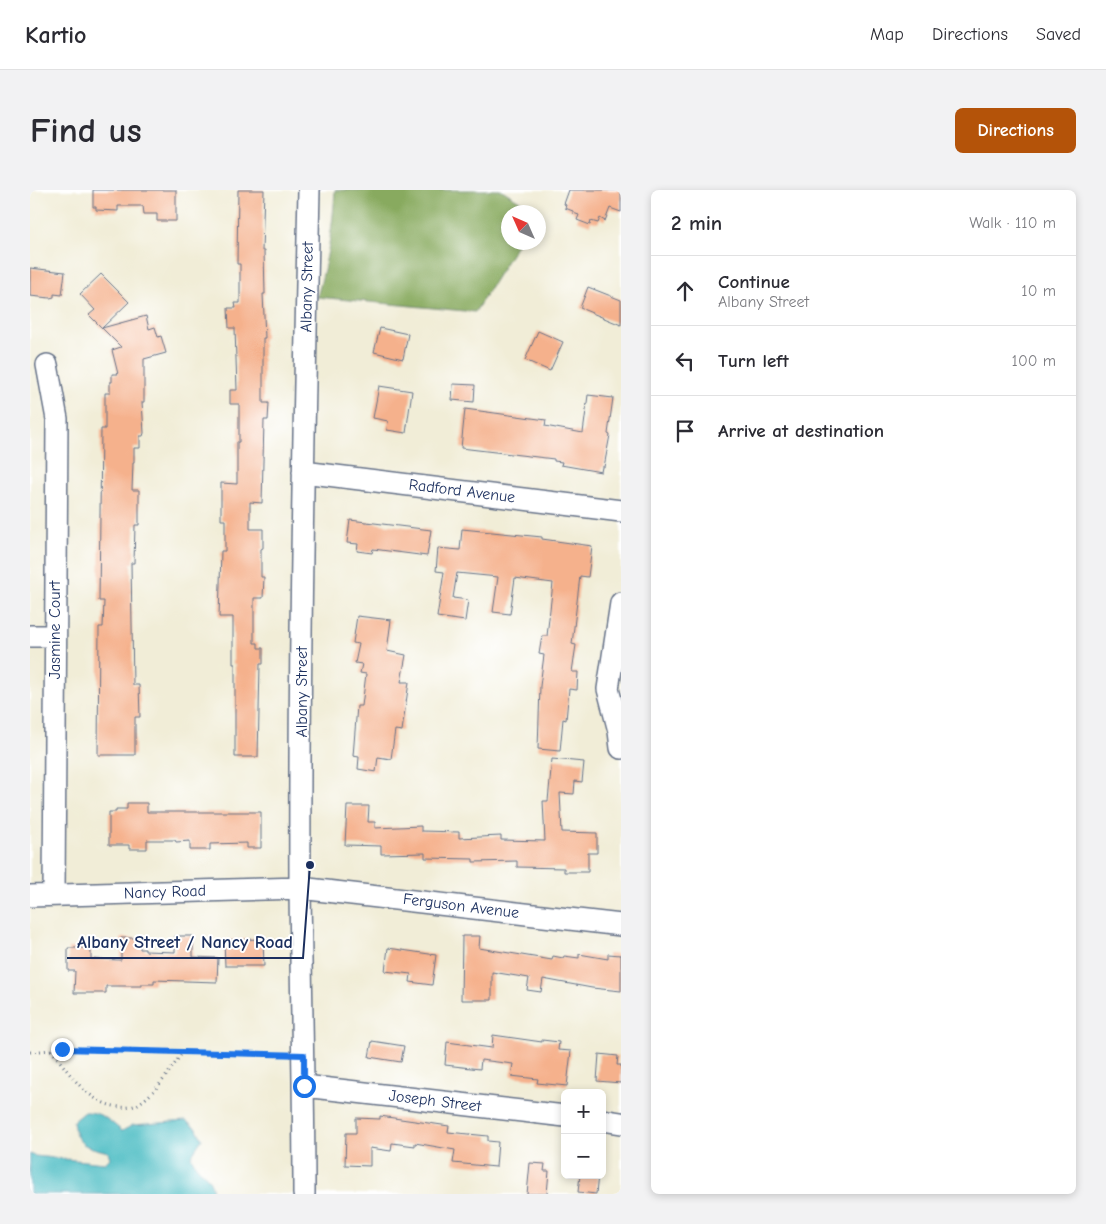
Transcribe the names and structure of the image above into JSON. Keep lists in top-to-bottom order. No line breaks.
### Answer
{"streets":{"street":["Albany Street","Radford Avenue","Jasmine Court","Nancy Road","Ferguson Avenue","Joseph Street"]},"crossings":[["Albany Street","Radford Avenue"],["Albany Street","Nancy Road"],["Albany Street","Ferguson Avenue"],["Albany Street","Joseph Street"],["Jasmine Court","Nancy Road"],["Nancy Road","Ferguson Avenue"]],"places":["Albany Street / Nancy Road"],"north":"top left","page":{"header":"Kartio","nav":["Map","Directions","Saved"],"buttons":"Directions","title":"Find us","heading":["2 min","Walk · 110 m"],"list":[["Continue","Albany Street","10 m"],["Turn left","100 m"],"Arrive at destination"],"map_buttons":["+","−"]}}
